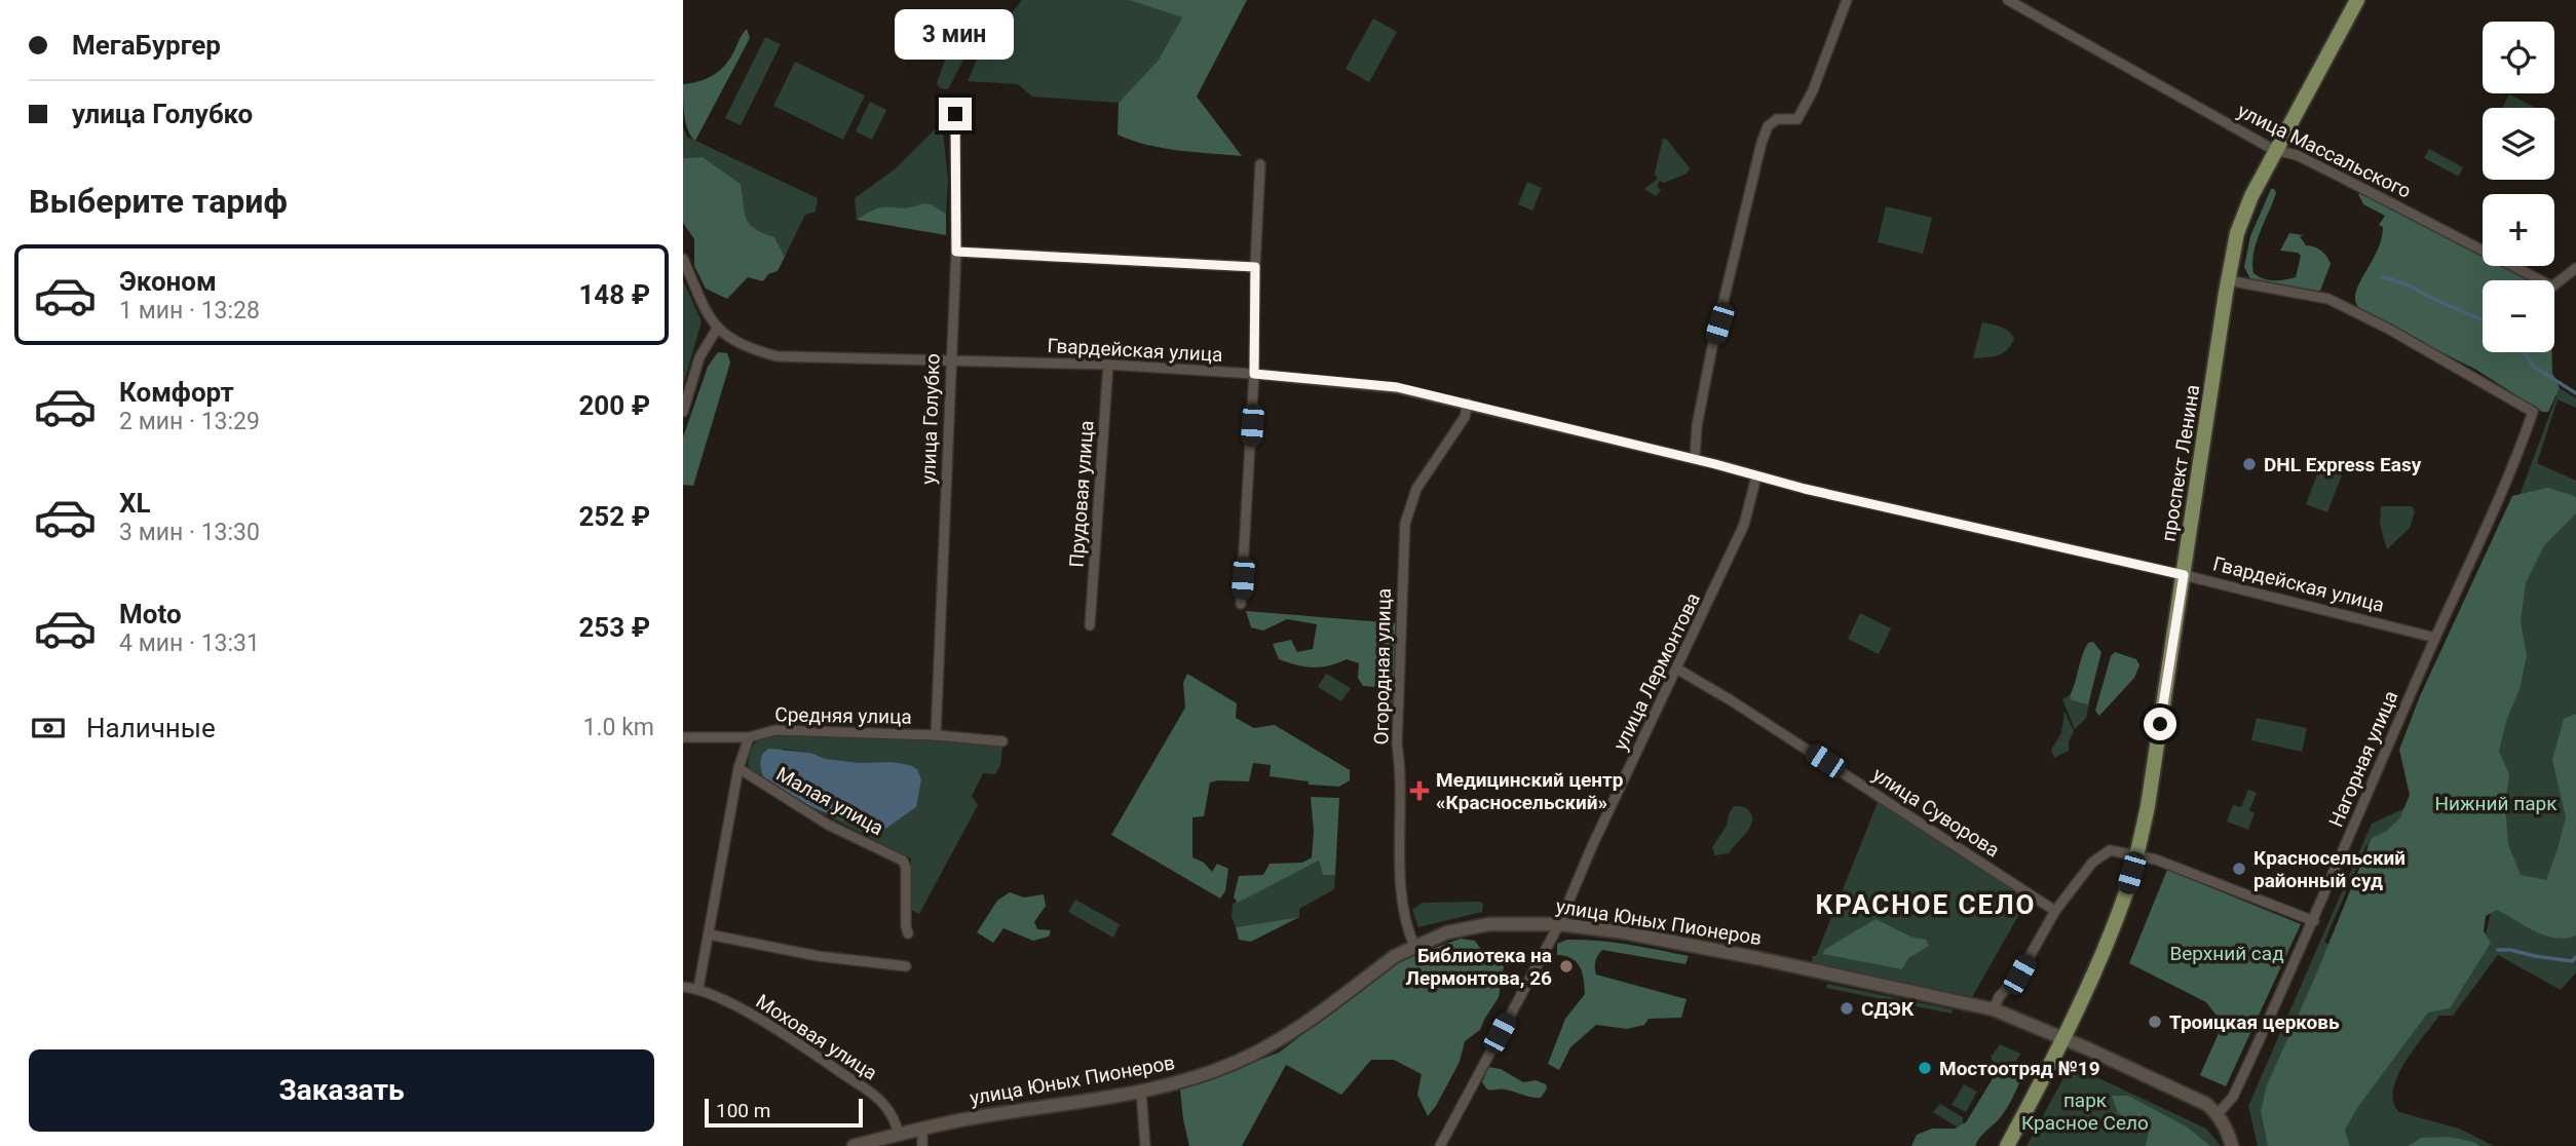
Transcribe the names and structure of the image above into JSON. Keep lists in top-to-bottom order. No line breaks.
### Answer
{"streets":{"main road":["проспект Ленина","улица Юных Пионеров"],"street":["улица Массальского","Гвардейская улица","улица Голубко","Прудовая улица","Огородная улица","улица Лермонтова","Средняя улица","Нагорная улица","Малая улица","улица Суворова","Моховая улица"]},"crossings":[["улица Массальского","проспект Ленина"],["Гвардейская улица","улица Голубко"],["Гвардейская улица","проспект Ленина"],["Гвардейская улица","Прудовая улица"],["Гвардейская улица","Огородная улица"],["Гвардейская улица","улица Лермонтова"],["Гвардейская улица","Нагорная улица"],["улица Голубко","Средняя улица"],["проспект Ленина","Нагорная улица"],["проспект Ленина","улица Юных Пионеров"],["Огородная улица","улица Юных Пионеров"],["улица Лермонтова","улица Суворова"],["улица Лермонтова","улица Юных Пионеров"],["Нагорная улица","улица Юных Пионеров"],["улица Юных Пионеров","Моховая улица"]],"districts":["КРАСНОЕ СЕЛО"],"parks":["Нижний парк","Верхний сад","парк Красное Село"],"places":{"other":["DHL Express Easy","Красносельский районный суд","Библиотека на Лермонтова, 26","СДЭК","Троицкая церковь","Мостоотряд №19"],"health":["Медицинский центр «Красносельский»"]},"scale_bar":"100 m","page":{"banner":["МегаБургер","улица Голубко"],"bubble":"3 мин","map_buttons":["+","−"],"heading":"Выберите тариф","list":[{"name":"Эконом","note":"1 мин · 13:28","value":"148 ₽"},{"name":"Комфорт","note":"2 мин · 13:29","value":"200 ₽"},{"name":"XL","note":"3 мин · 13:30","value":"252 ₽"},{"name":"Moto","note":"4 мин · 13:31","value":"253 ₽"}],"pay":["Наличные","1.0 km"],"buttons":"Заказать","scale":"100 m"}}
